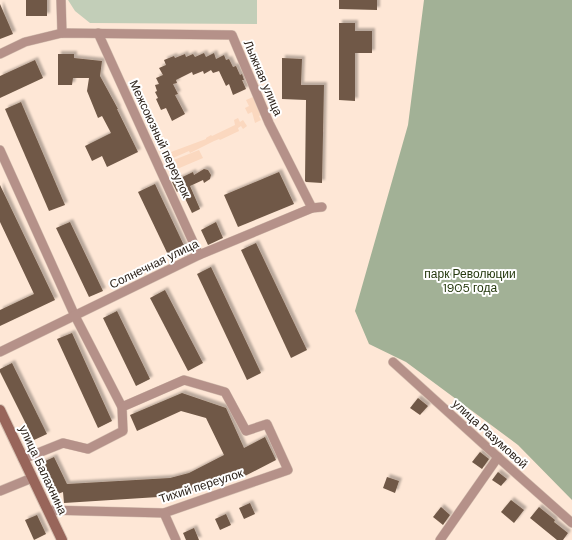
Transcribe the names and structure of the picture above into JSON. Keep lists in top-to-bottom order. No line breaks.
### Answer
{"streets":{"street":["Лыжная улица","Межсоюзный переулок","Солнечная улица","улица Разумовой","улица Балахнина","Тихий переулок"]},"crossings":[["Лыжная улица","Межсоюзный переулок"],["Лыжная улица","Солнечная улица"],["Межсоюзный переулок","Солнечная улица"],["улица Балахнина","Тихий переулок"]],"parks":["парк Революции 1905 года"]}
